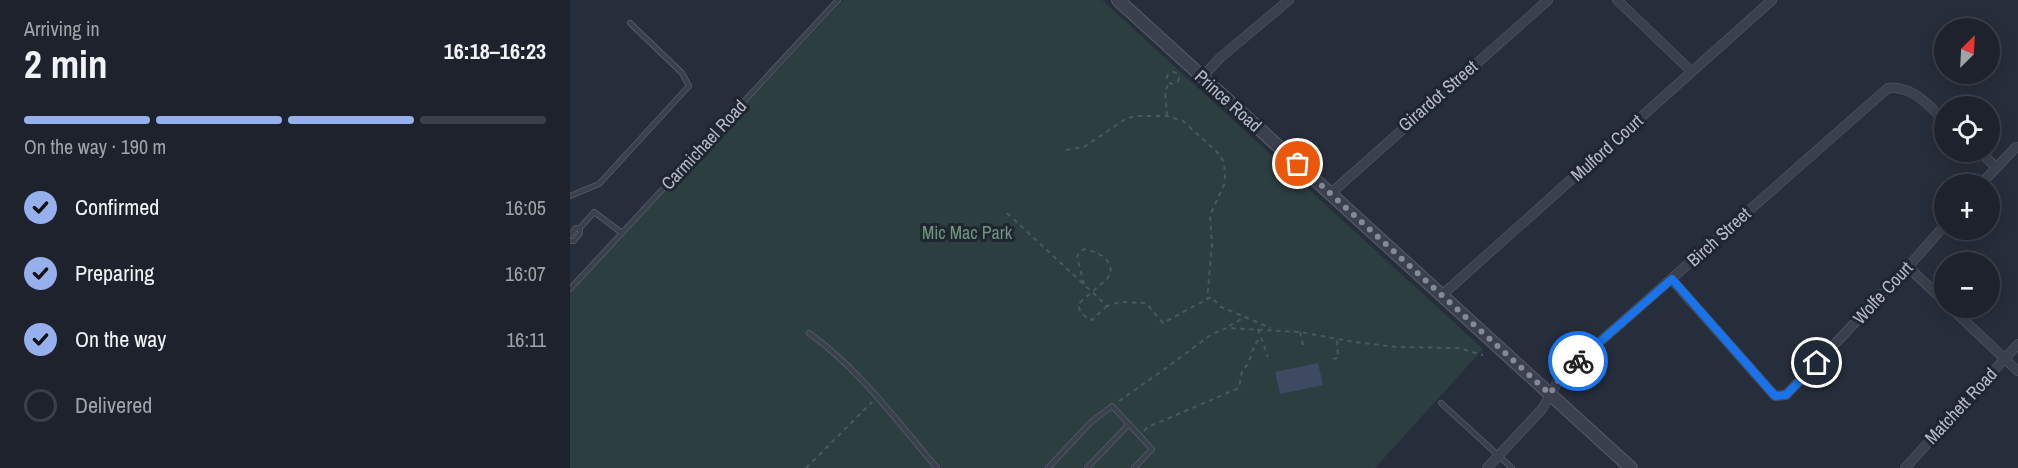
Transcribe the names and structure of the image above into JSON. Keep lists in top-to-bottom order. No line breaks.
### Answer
{"streets":{"street":["Girardot Street","Prince Road","Mulford Court","Birch Street","Wolfe Court","Matchett Road"],"lane":["Carmichael Road"]},"crossings":[["Girardot Street","Prince Road"],["Prince Road","Mulford Court"],["Prince Road","Birch Street"],["Birch Street","Wolfe Court"]],"parks":["Mic Mac Park"],"north":"top right","page":{"heading":["2 min","Arriving in","16:18–16:23"],"map_buttons":["+","−"],"bar":"On the way · 190 m","list":[["Confirmed","16:05"],["Preparing","16:07"],["On the way","16:11"],"Delivered"]}}
